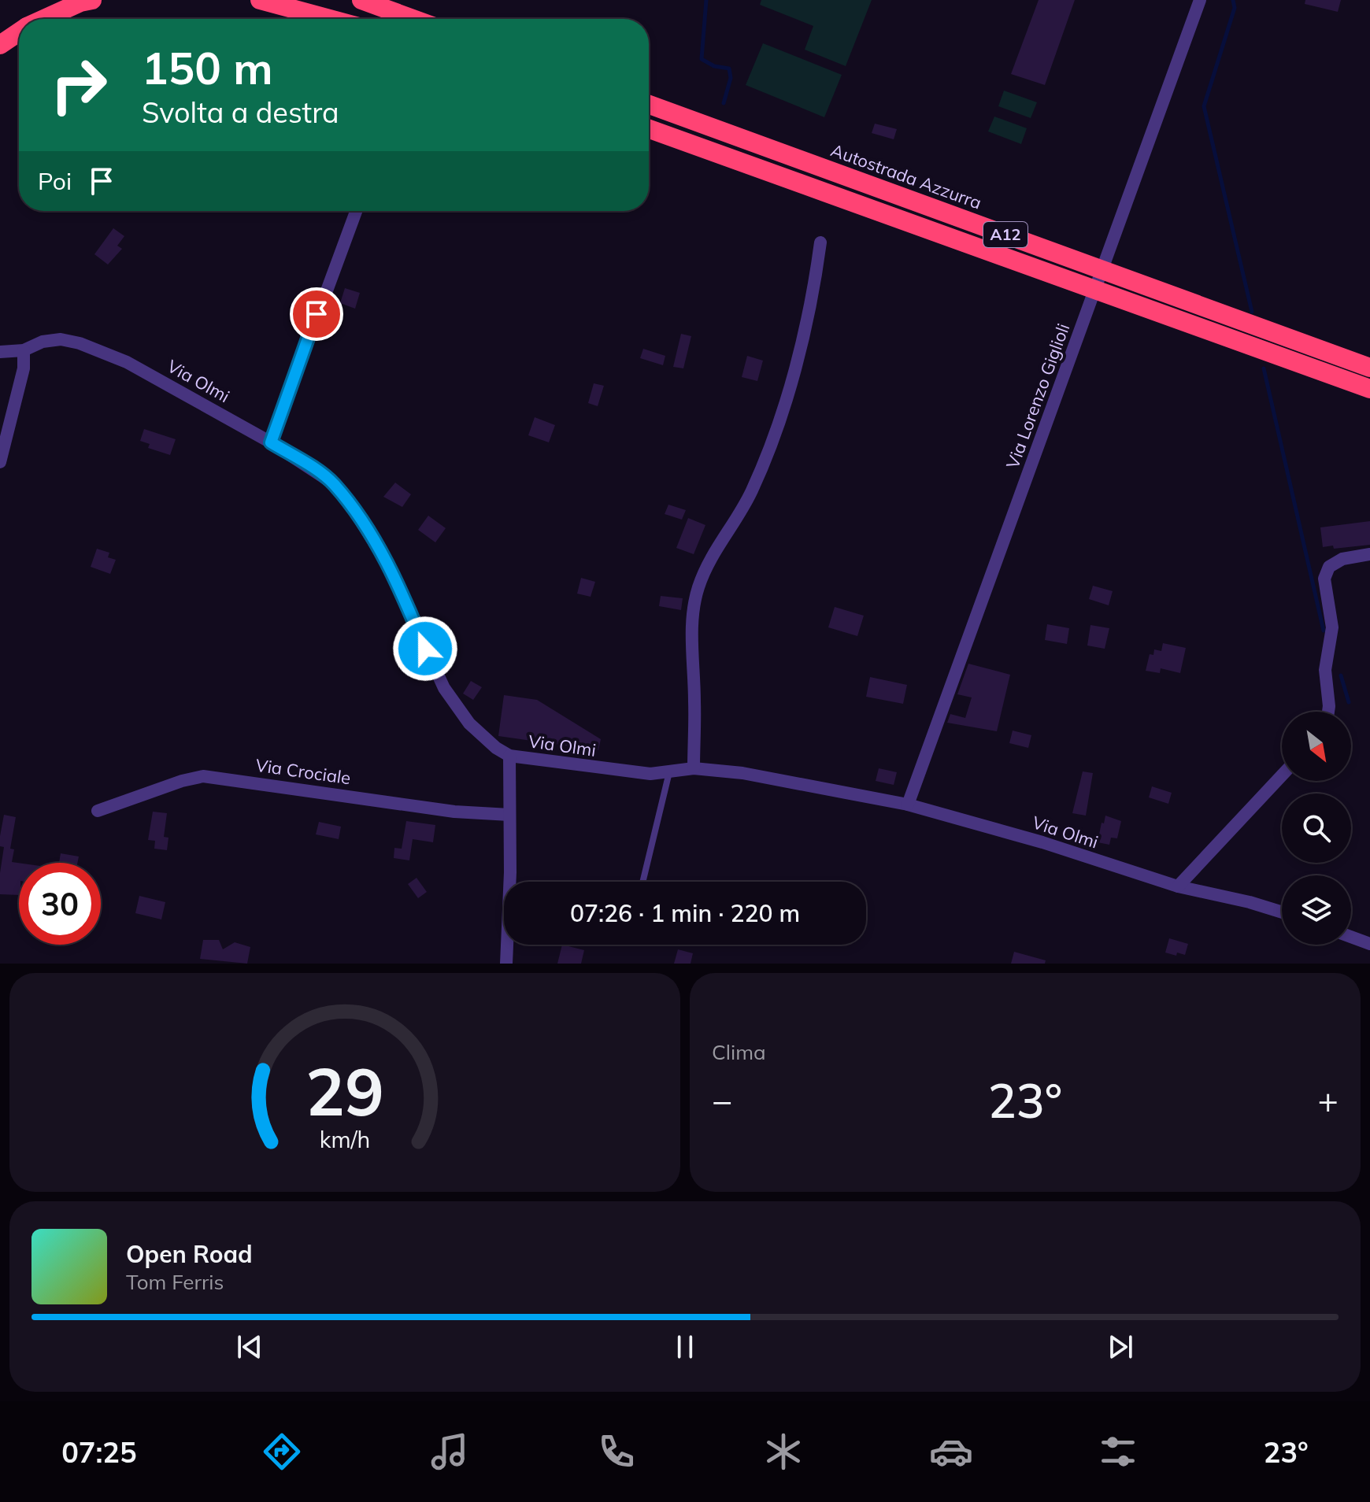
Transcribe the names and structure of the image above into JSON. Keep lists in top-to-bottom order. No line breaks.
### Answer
{"streets":{"highway":["Autostrada Azzurra","A12"],"street":["Via Olmi","Via Lorenzo Giglioli","Via Crociale"]},"crossings":[["Via Olmi","Via Lorenzo Giglioli"]],"north":"bottom right","page":{"turn":["150 m","Svolta a destra"],"then":"Poi","limit":"30","trip":"07:26 · 1 min · 220 m","tile":"Clima","heat":["−","23°","+"],"song":["Open Road","Tom Ferris"],"tabs":["07:25","23°"],"gauge":["29","km/h"]}}
